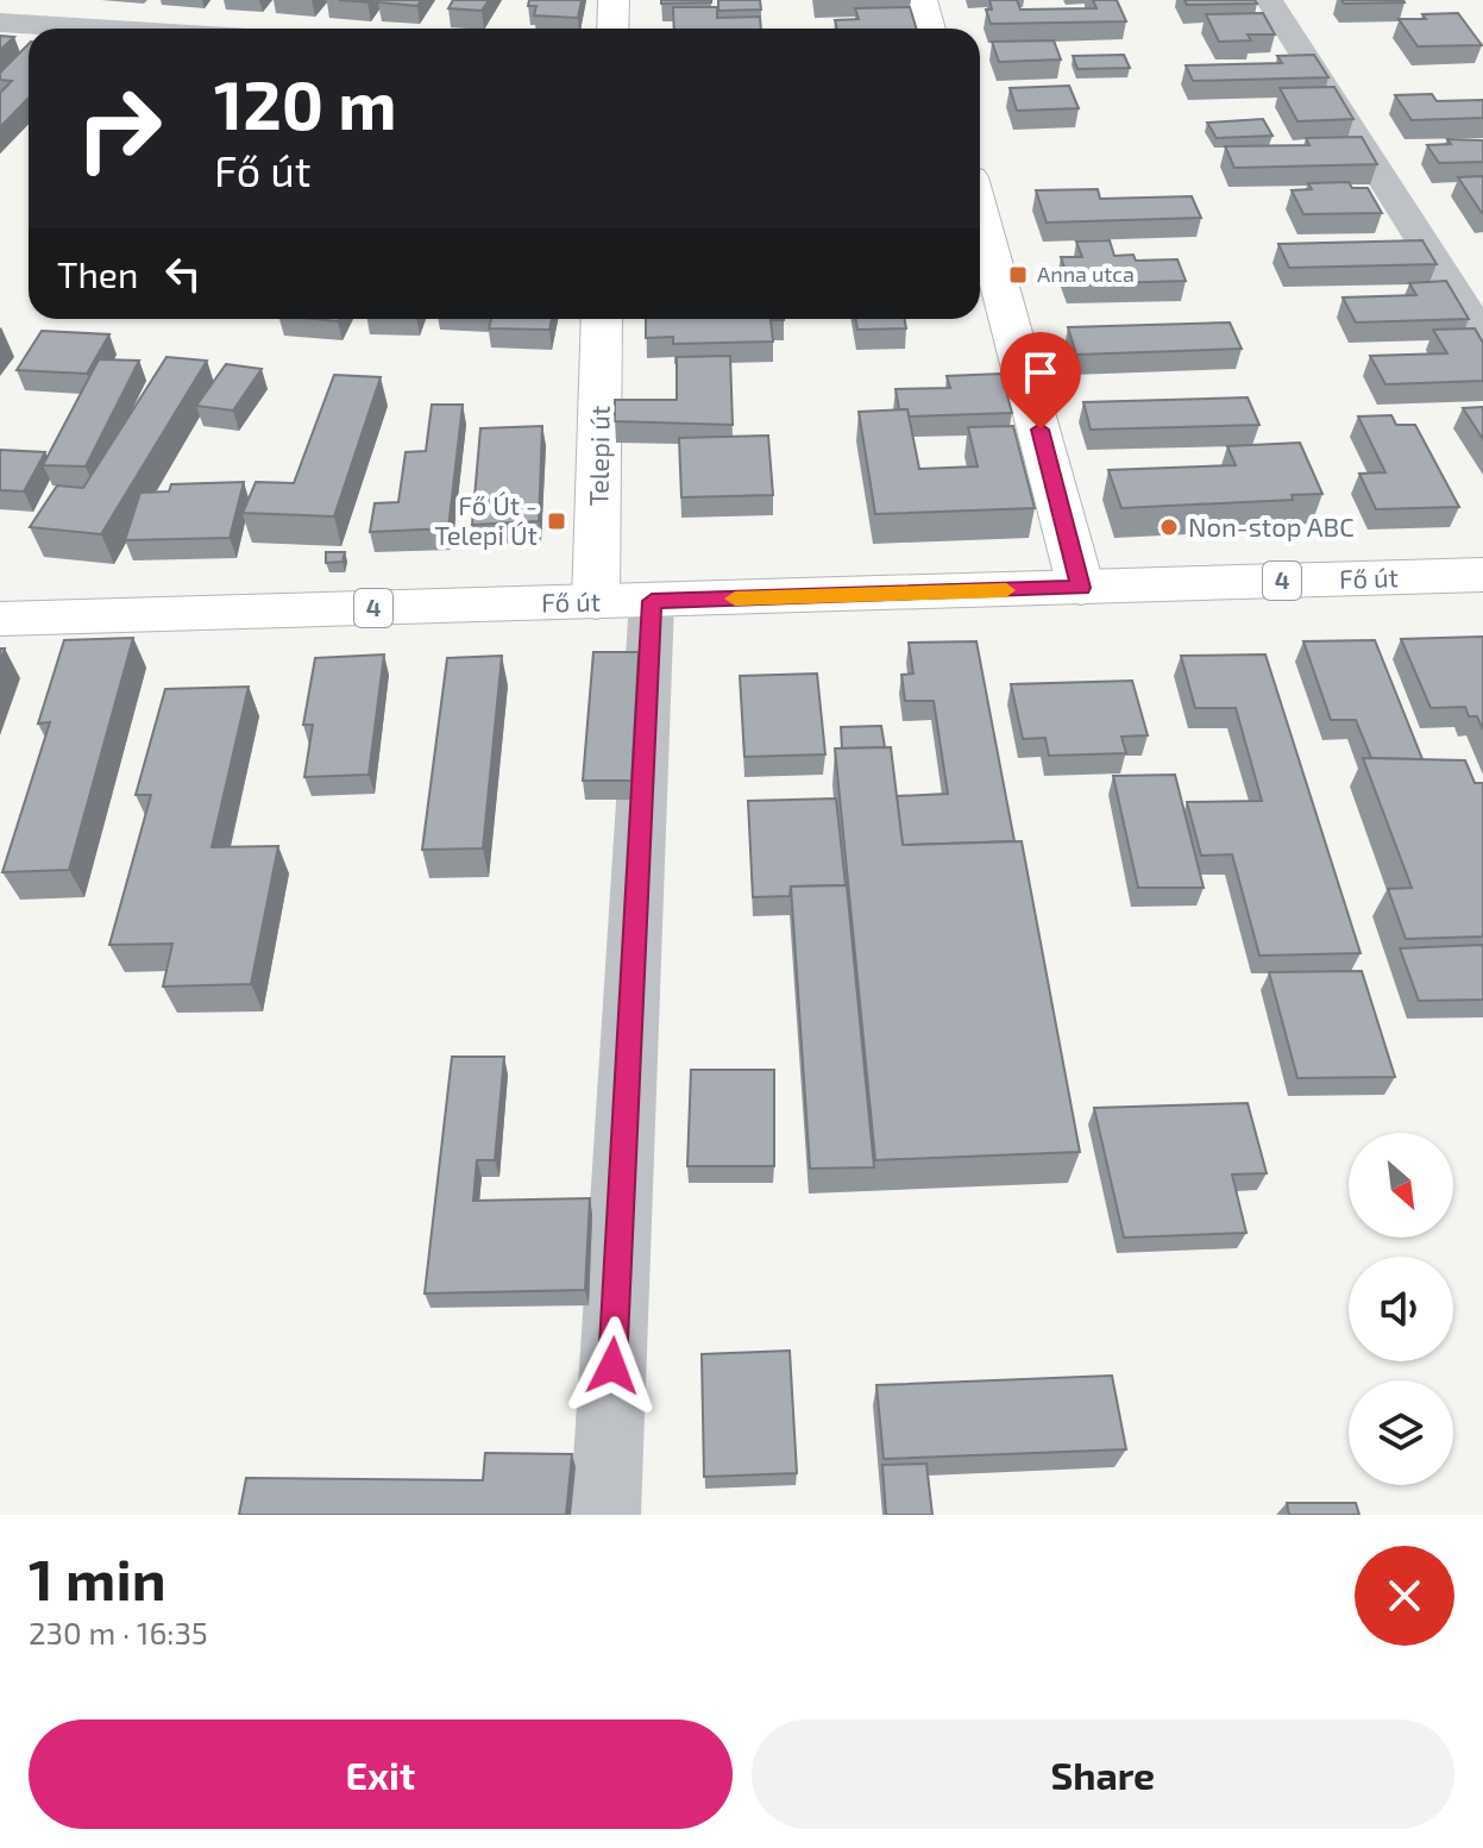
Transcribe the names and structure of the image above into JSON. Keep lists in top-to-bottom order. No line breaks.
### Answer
{"streets":{"main road":["Telepi út","Fő út","4"]},"crossings":[["Telepi út","Fő út"]],"places":{"transit":["Anna utca","Fő Út - Telepi Út"],"other":["Non-stop ABC"]},"north":"bottom right","page":{"turn":["120 m","Fő út"],"then":"Then","heading":["1 min","230 m · 16:35"],"buttons":["Exit","Share"]}}
